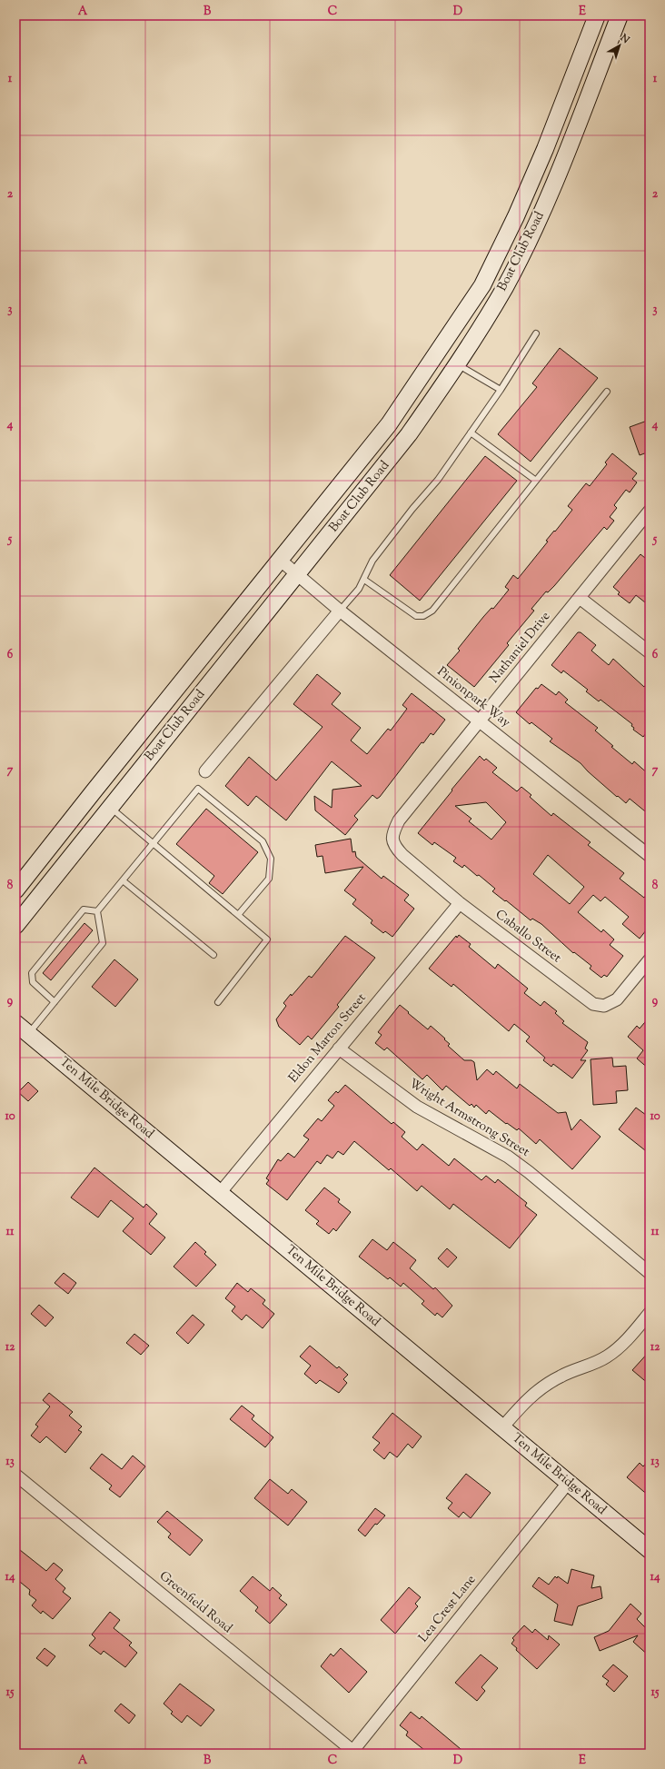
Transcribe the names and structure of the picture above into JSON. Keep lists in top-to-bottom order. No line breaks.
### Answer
{"streets":{"main road":["Boat Club Road","Ten Mile Bridge Road"],"street":["Nathaniel Drive","Pinionpark Way","Caballo Street","Eldon Marton Street","Wright Armstrong Street","Greenfield Road","Lea Crest Lane"]},"crossings":[["Boat Club Road","Pinionpark Way"],["Nathaniel Drive","Pinionpark Way"],["Nathaniel Drive","Caballo Street"],["Caballo Street","Eldon Marton Street"],["Eldon Marton Street","Ten Mile Bridge Road"],["Eldon Marton Street","Wright Armstrong Street"],["Ten Mile Bridge Road","Lea Crest Lane"],["Greenfield Road","Lea Crest Lane"]],"north":"top right","grid":{"columns":["A","B","C","D","E"],"rows":["1","2","3","4","5","6","7","8","9","10","11","12","13","14","15"]}}
